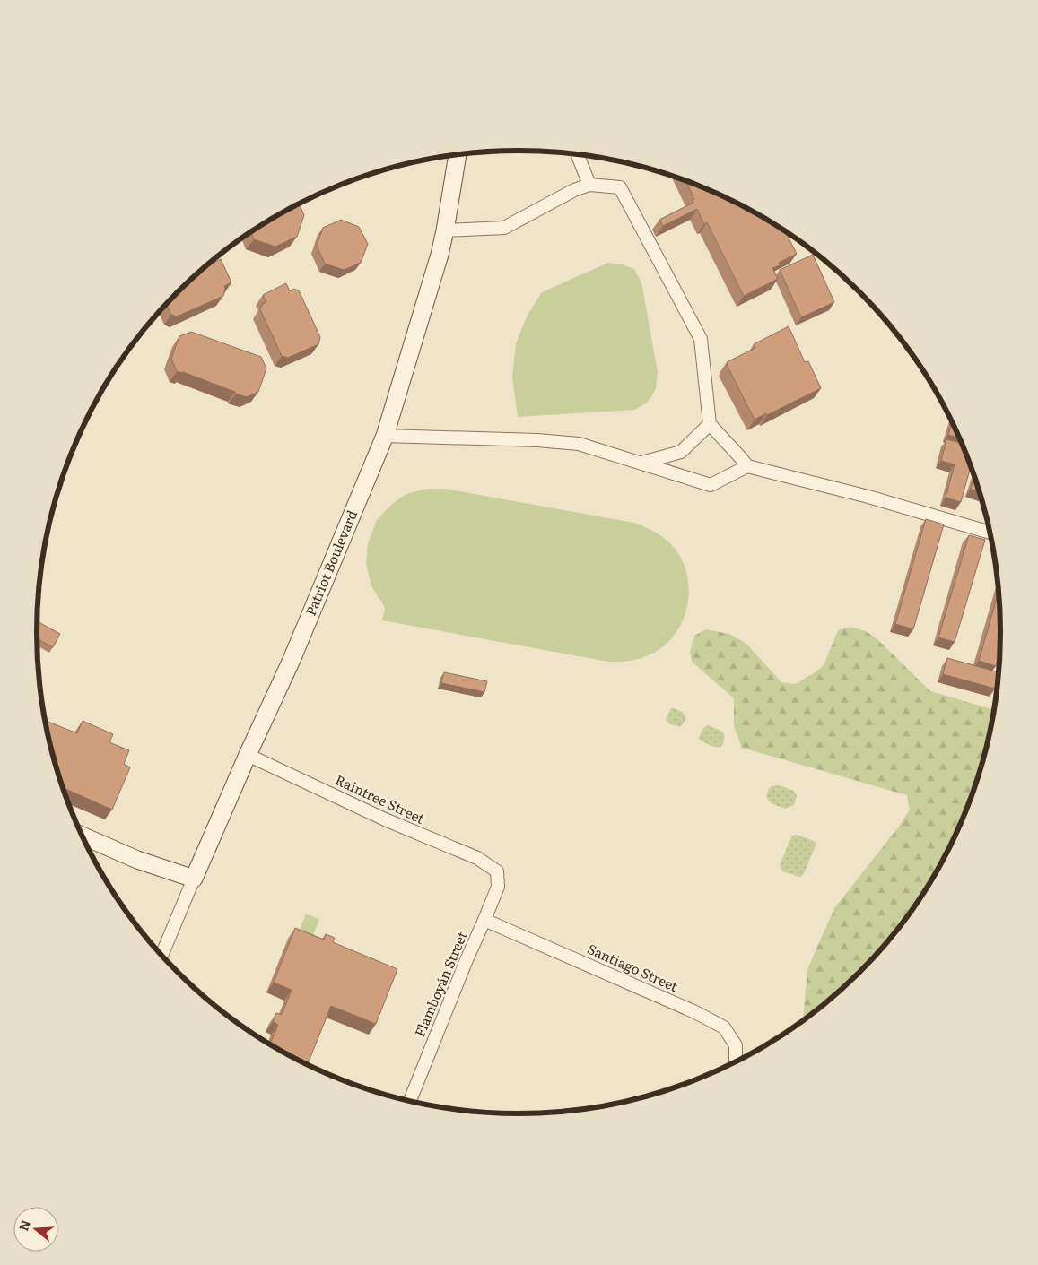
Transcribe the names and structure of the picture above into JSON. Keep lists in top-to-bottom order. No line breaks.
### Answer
{"streets":{"street":["Patriot Boulevard","Raintree Street","Santiago Street","Flamboyán Street"]},"crossings":[["Patriot Boulevard","Raintree Street"],["Raintree Street","Flamboyán Street"],["Santiago Street","Flamboyán Street"]],"north":"left"}
